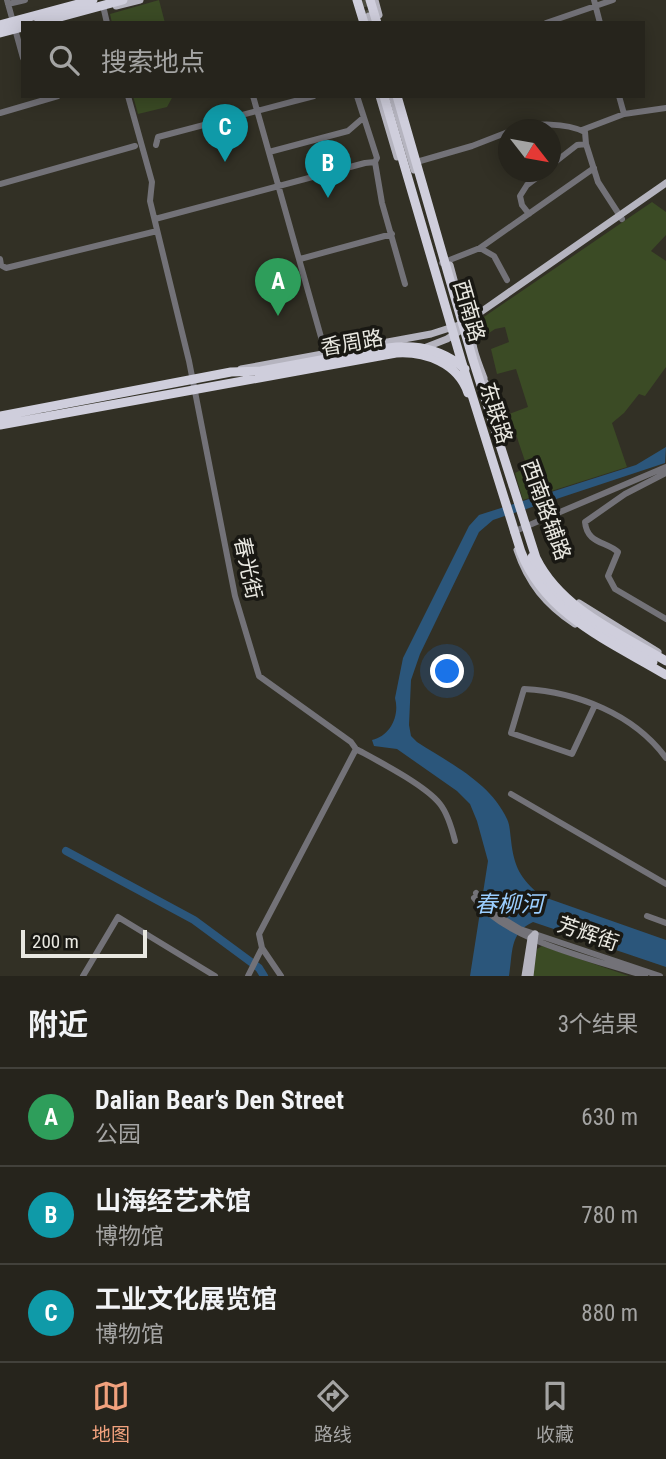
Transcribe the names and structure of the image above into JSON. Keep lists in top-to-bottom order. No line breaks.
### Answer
{"streets":{"highway":["西南路","香周路","东联路"],"main road":["西南路辅路"],"street":["春光街","芳辉街"]},"crossings":[["西南路","香周路"],["西南路","东联路"],["西南路","西南路辅路"],["香周路","东联路"],["香周路","西南路辅路"],["香周路","春光街"],["东联路","西南路辅路"]],"water":["春柳河"],"scale_bar":"200 m","north":"bottom right","page":{"search":"搜索地点","pins":["C","B","A"],"scale":"200 m","heading":["附近","3个结果"],"list":[{"mark":"A","name":"Dalian Bear’s Den Street","note":"公园","value":"630 m"},{"mark":"B","name":"山海经艺术馆","note":"博物馆","value":"780 m"},{"mark":"C","name":"工业文化展览馆","note":"博物馆","value":"880 m"}],"nav":["地图","路线","收藏"]}}
